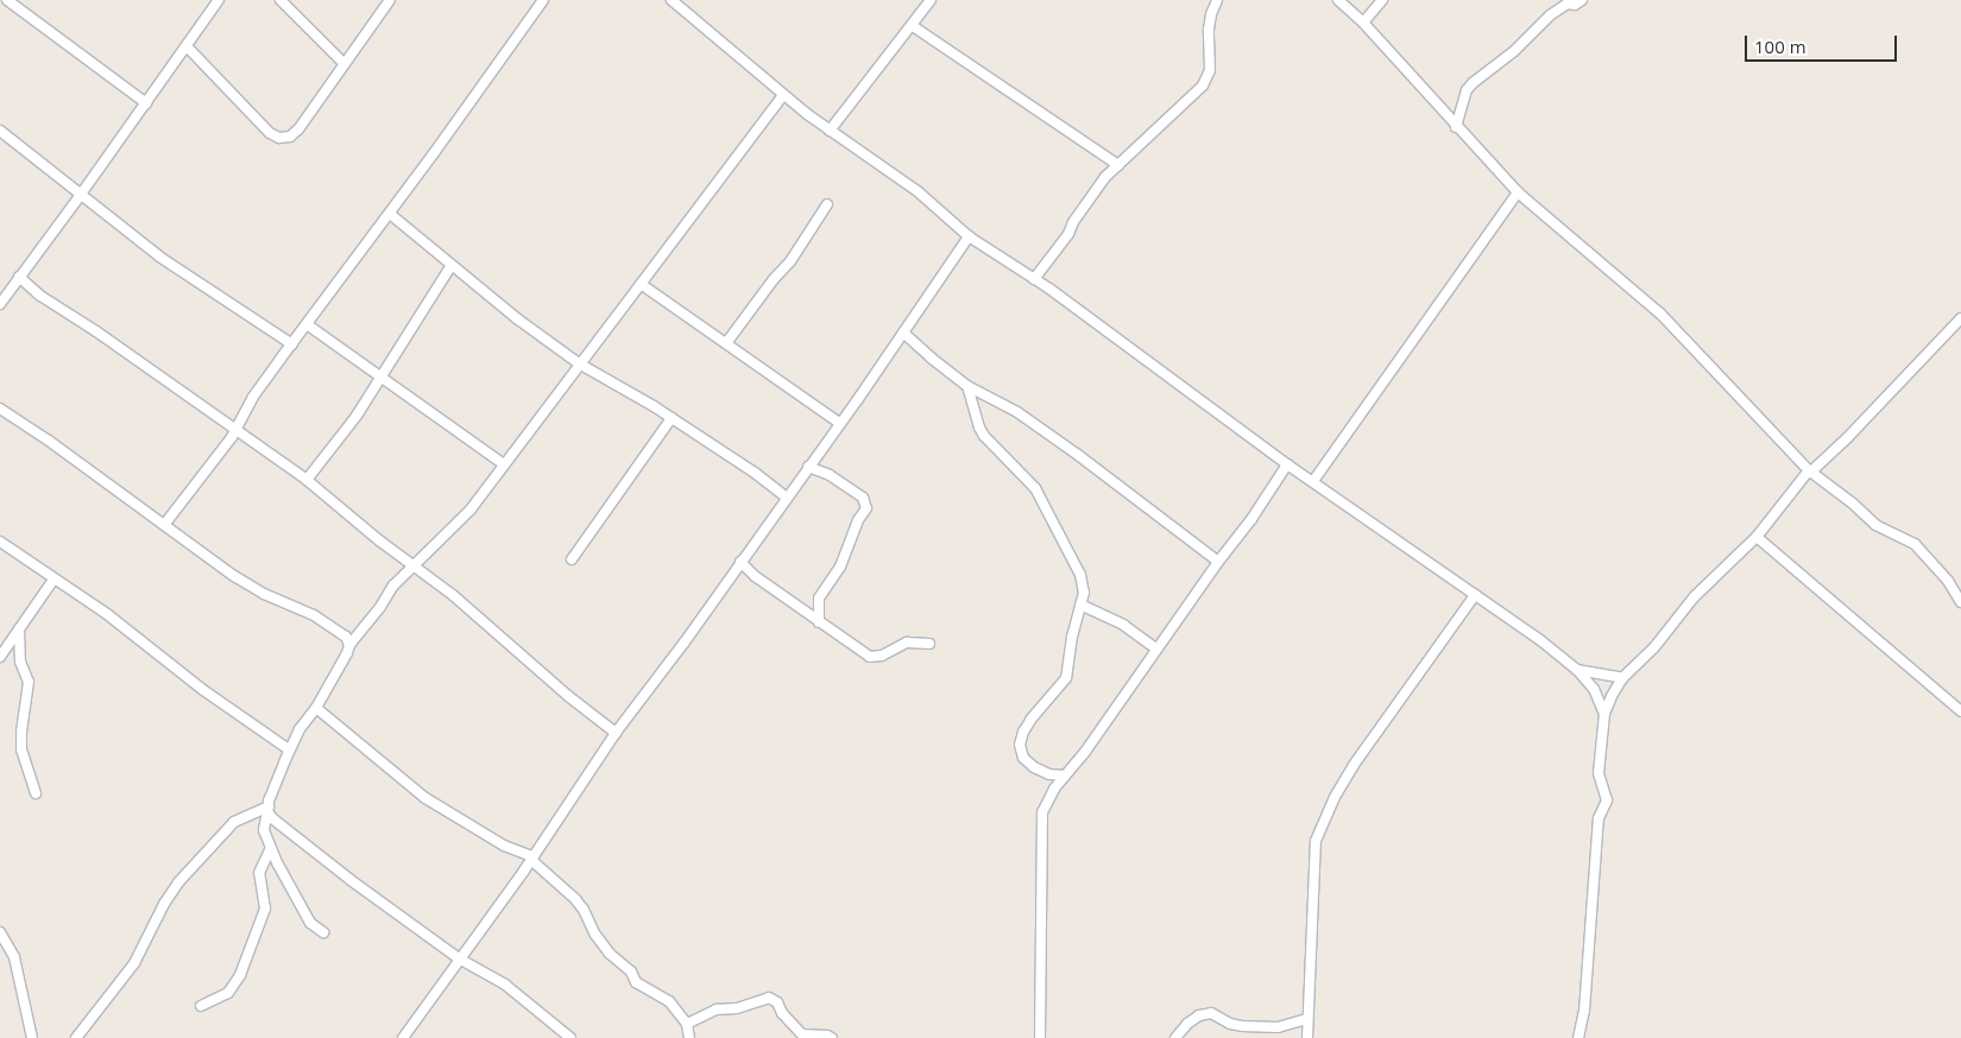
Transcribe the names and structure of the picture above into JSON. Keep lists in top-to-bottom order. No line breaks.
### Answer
{"scale_bar":"100 m"}
